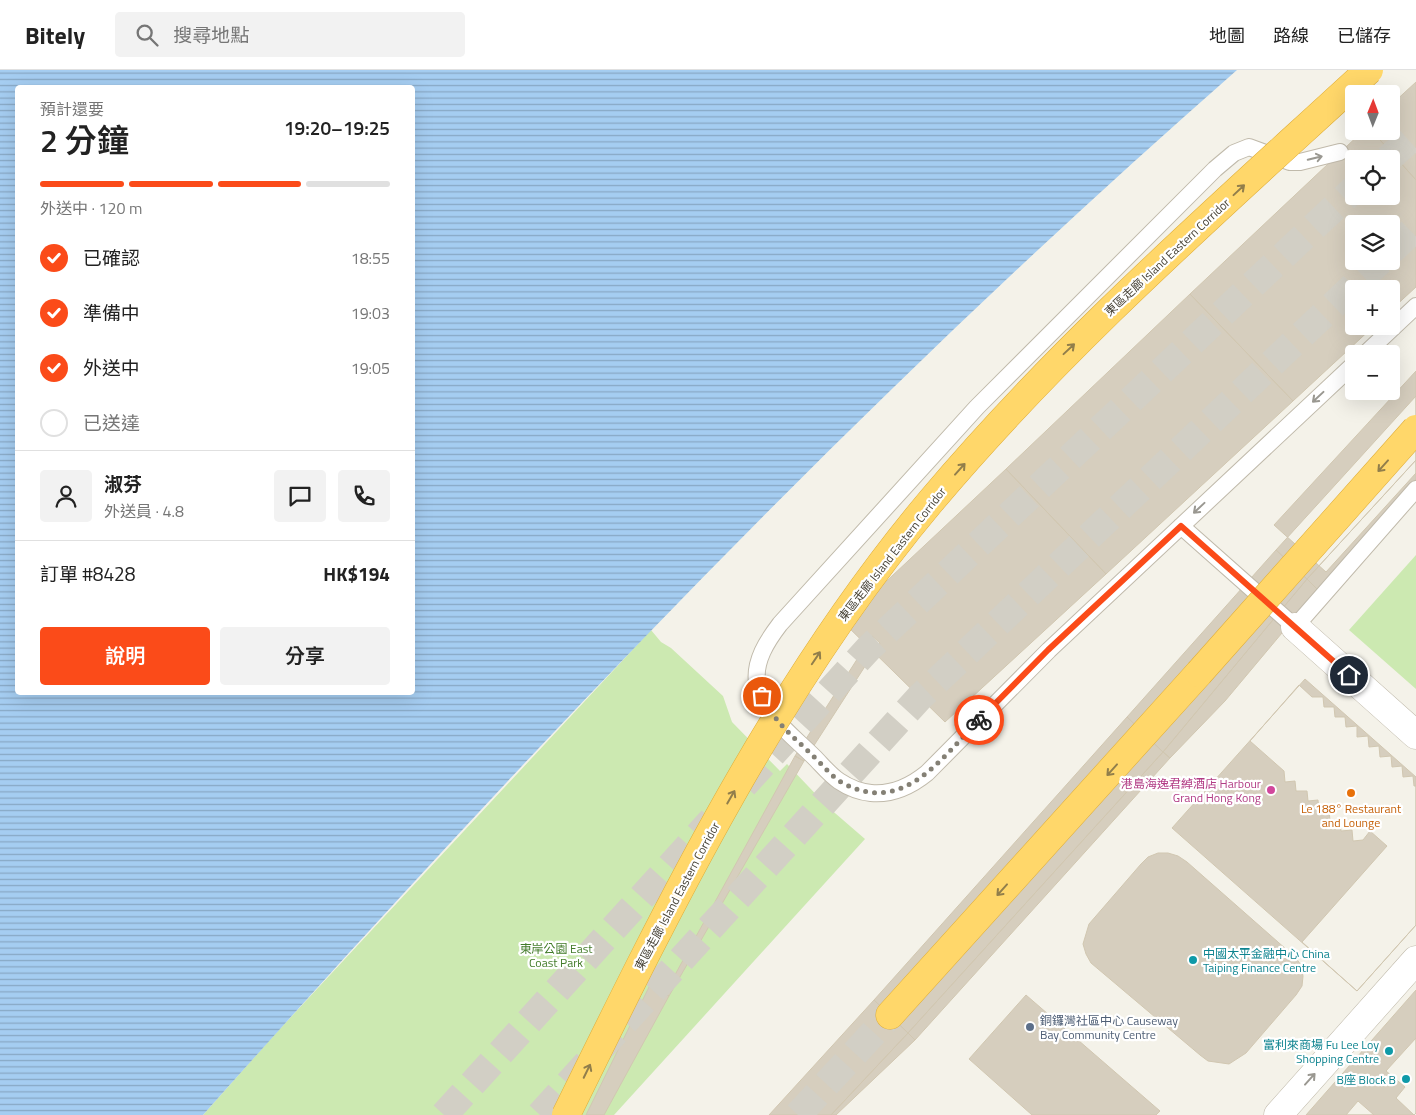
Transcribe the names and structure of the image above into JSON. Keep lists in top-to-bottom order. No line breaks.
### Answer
{"streets":{"highway":["東區走廊 Island Eastern Corridor"]},"one_way":["東區走廊 Island Eastern Corridor"],"parks":["東岸公園 East Coast Park"],"places":["港島海逸君綽酒店 Harbour Grand Hong Kong","Le 188° Restaurant and Lounge","中國太平金融中心 China Taiping Finance Centre","銅鑼灣社區中心 Causeway Bay Community Centre","富利來商場 Fu Lee Loy Shopping Centre","B座 Block B"],"north":"top","page":{"header":"Bitely","search":"搜尋地點","nav":["地圖","路線","已儲存"],"map_buttons":["+","−"],"heading":["2 分鐘","預計還要","19:20–19:25"],"panel":["淑芬","外送員 · 4.8","訂單 #8428","HK$194"],"bar":"外送中 · 120 m","list":[["已確認","18:55"],["準備中","19:03"],["外送中","19:05"],"已送達"],"buttons":["說明","分享"]}}
